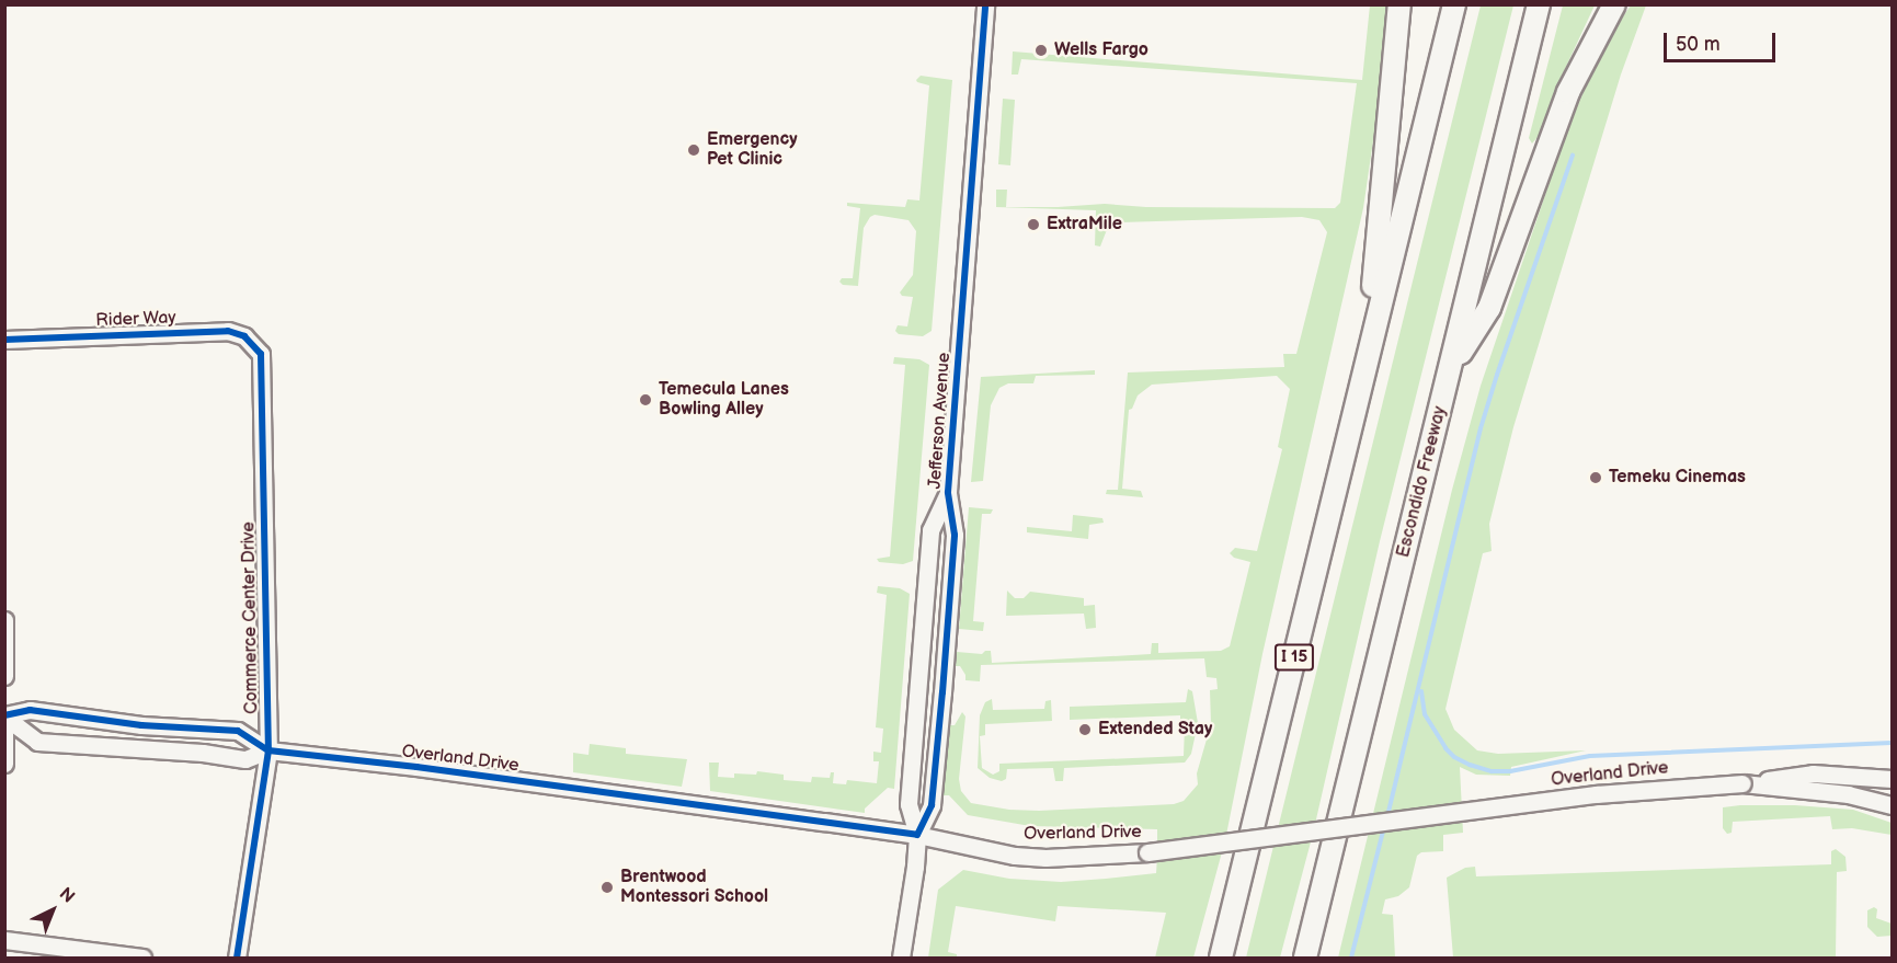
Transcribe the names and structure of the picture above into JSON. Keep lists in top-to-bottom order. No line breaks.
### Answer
{"streets":{"highway":["Escondido Freeway","I 15"],"main road":["Rider Way","Jefferson Avenue","Commerce Center Drive","Overland Drive"]},"crossings":[["Rider Way","Commerce Center Drive"],["Jefferson Avenue","Overland Drive"],["Commerce Center Drive","Overland Drive"]],"places":["Wells Fargo","Emergency Pet Clinic","ExtraMile","Temecula Lanes Bowling Alley","Temeku Cinemas","Extended Stay","Brentwood Montessori School"],"scale_bar":"50 m","north":"top right"}
